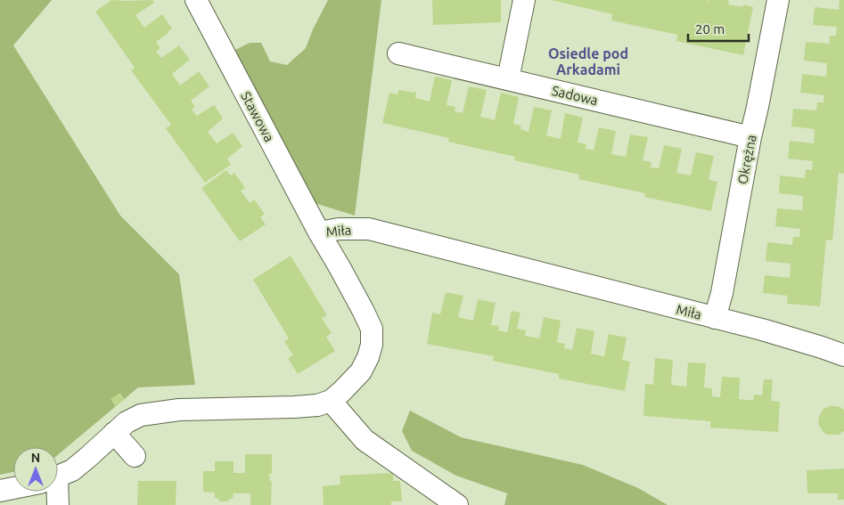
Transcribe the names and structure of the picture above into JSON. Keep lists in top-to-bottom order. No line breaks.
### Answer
{"streets":{"street":["Sadowa","Stawowa","Okrężna","Miła"]},"crossings":[["Sadowa","Okrężna"],["Stawowa","Miła"],["Okrężna","Miła"]],"districts":["Osiedle pod Arkadami"],"scale_bar":"20 m","north":"top"}
